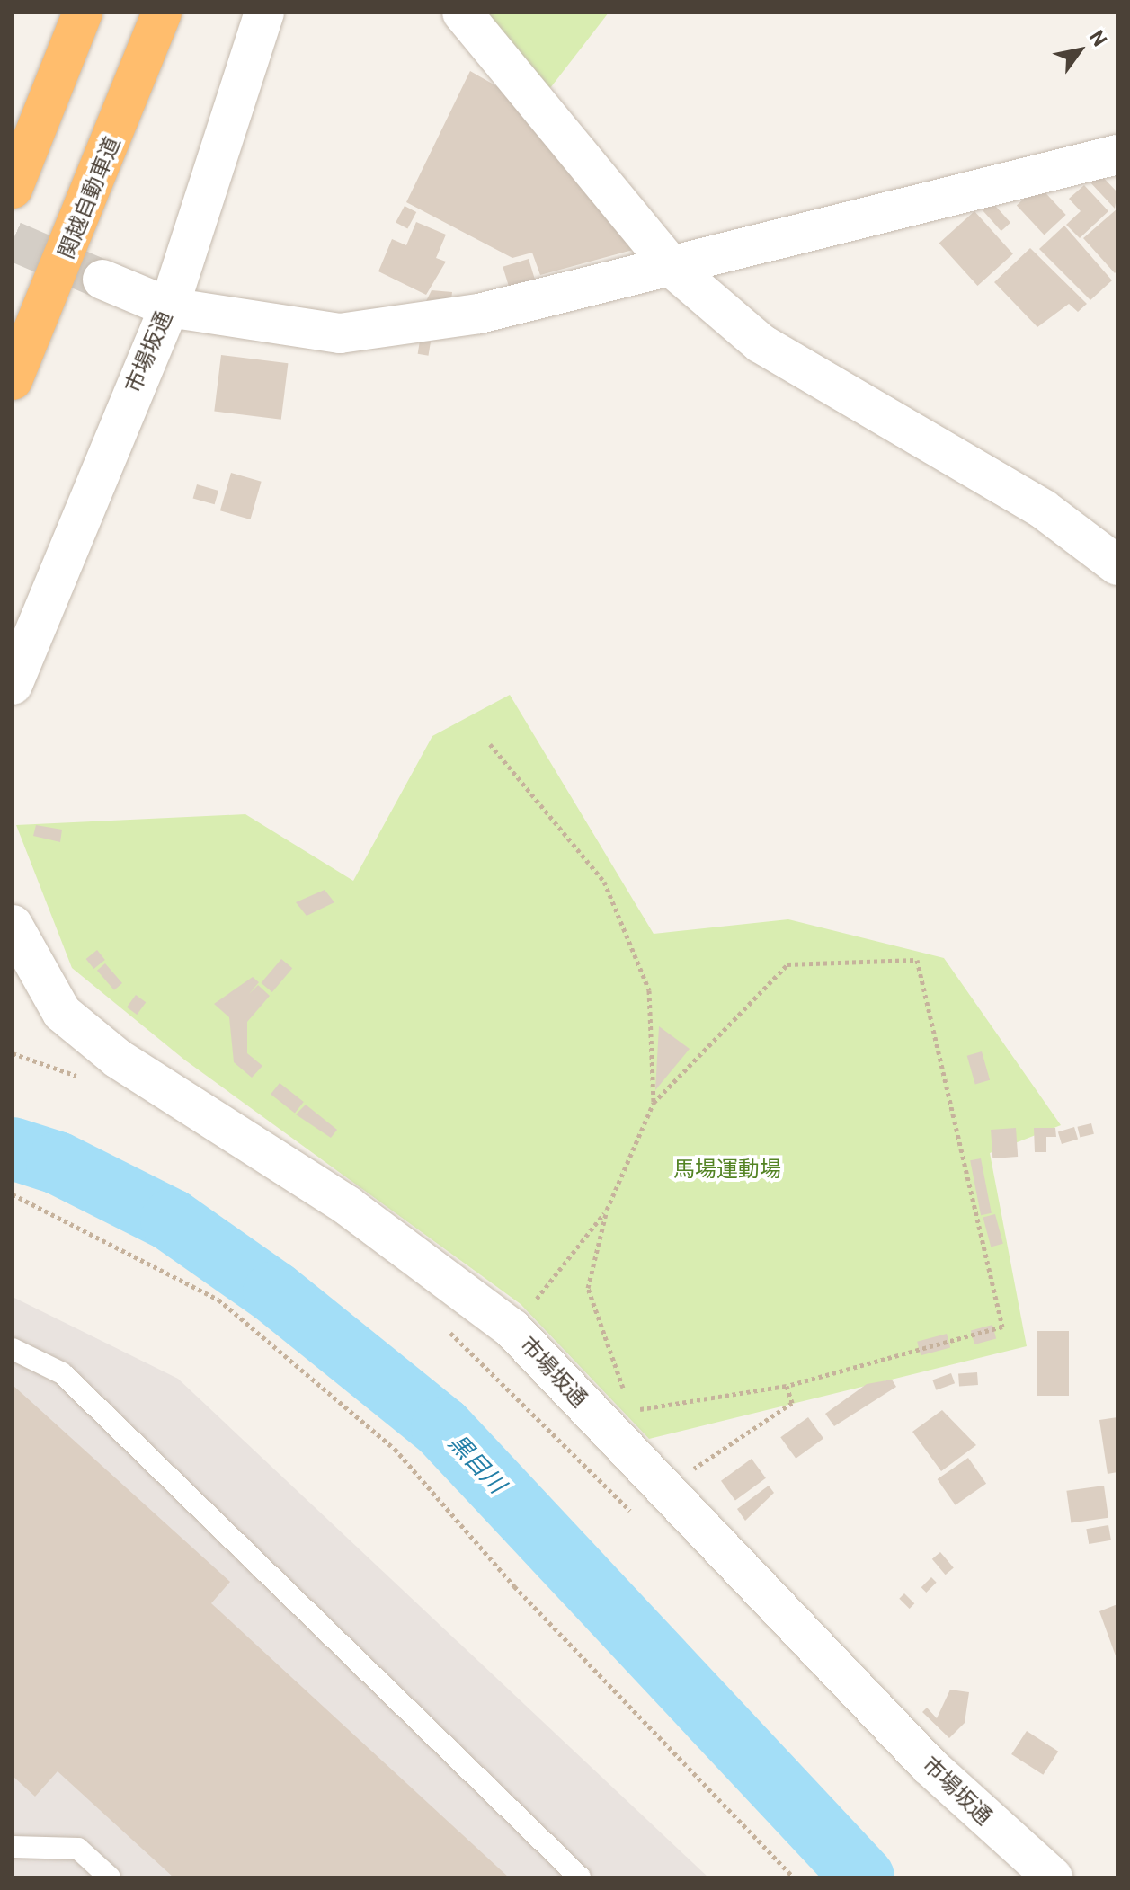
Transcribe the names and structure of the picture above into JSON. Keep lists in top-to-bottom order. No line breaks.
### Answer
{"streets":{"highway":["関越自動車道"],"street":["市場坂通"]},"water":["黒目川"],"parks":["馬場運動場"],"north":"top right"}
